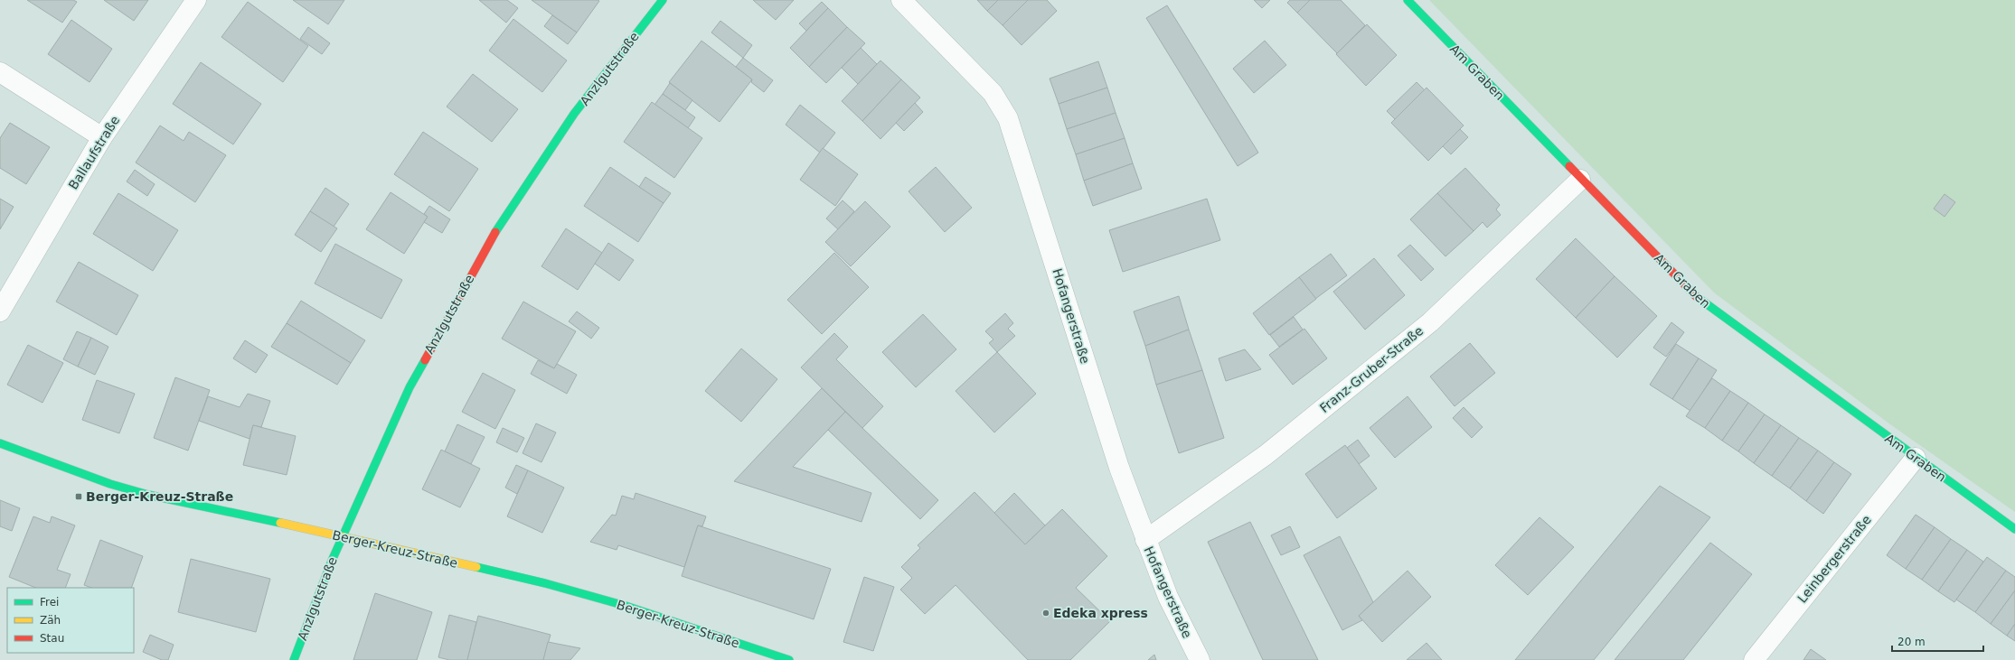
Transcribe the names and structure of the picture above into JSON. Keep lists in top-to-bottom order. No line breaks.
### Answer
{"streets":{"street":["Anzlgutstraße","Am Graben","Ballaufstraße","Hofangerstraße","Franz-Gruber-Straße","Berger-Kreuz-Straße","Leinbergerstraße"]},"crossings":[["Anzlgutstraße","Berger-Kreuz-Straße"],["Am Graben","Franz-Gruber-Straße"],["Am Graben","Leinbergerstraße"],["Hofangerstraße","Franz-Gruber-Straße"]],"places":{"transit":["Berger-Kreuz-Straße"],"other":["Edeka xpress"]},"legend":["Frei","Zäh","Stau"],"scale_bar":"20 m"}
